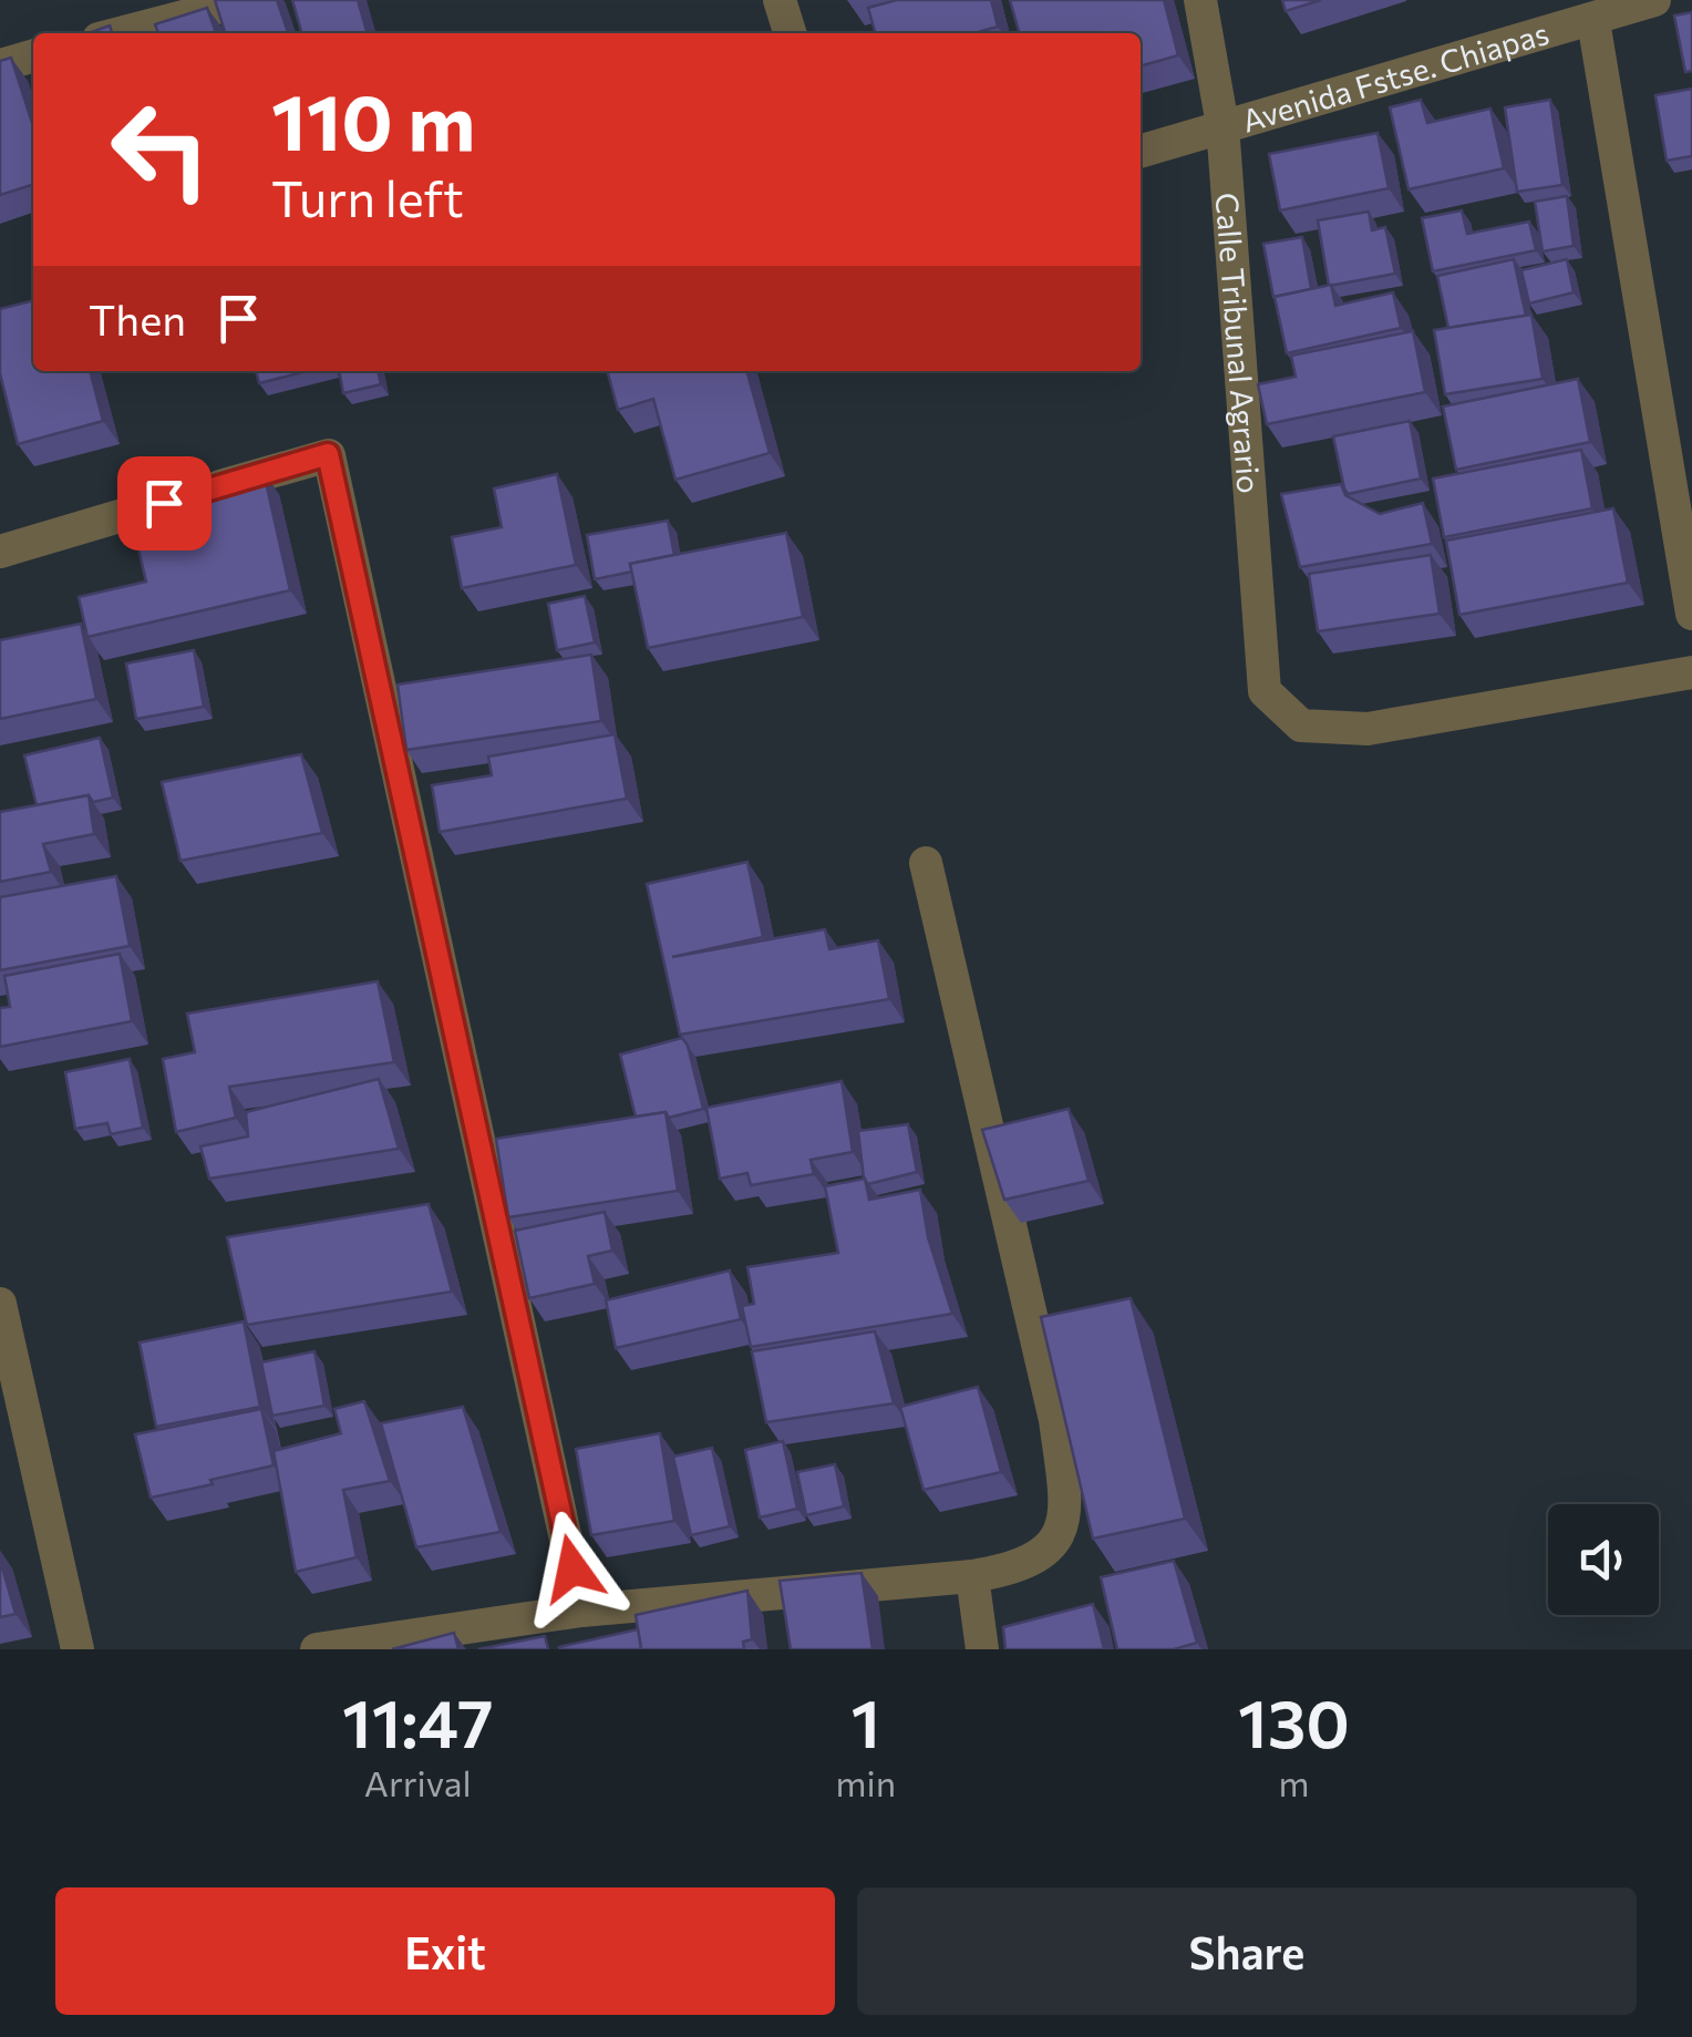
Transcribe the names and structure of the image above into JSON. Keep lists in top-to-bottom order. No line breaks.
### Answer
{"streets":{"street":["Avenida Fstse. Chiapas","Calle Tribunal Agrario"]},"crossings":[["Avenida Fstse. Chiapas","Calle Tribunal Agrario"]],"page":{"turn":["110 m","Turn left"],"then":"Then","eta":["11:47","Arrival","1","min","130","m"],"buttons":["Exit","Share"]}}
